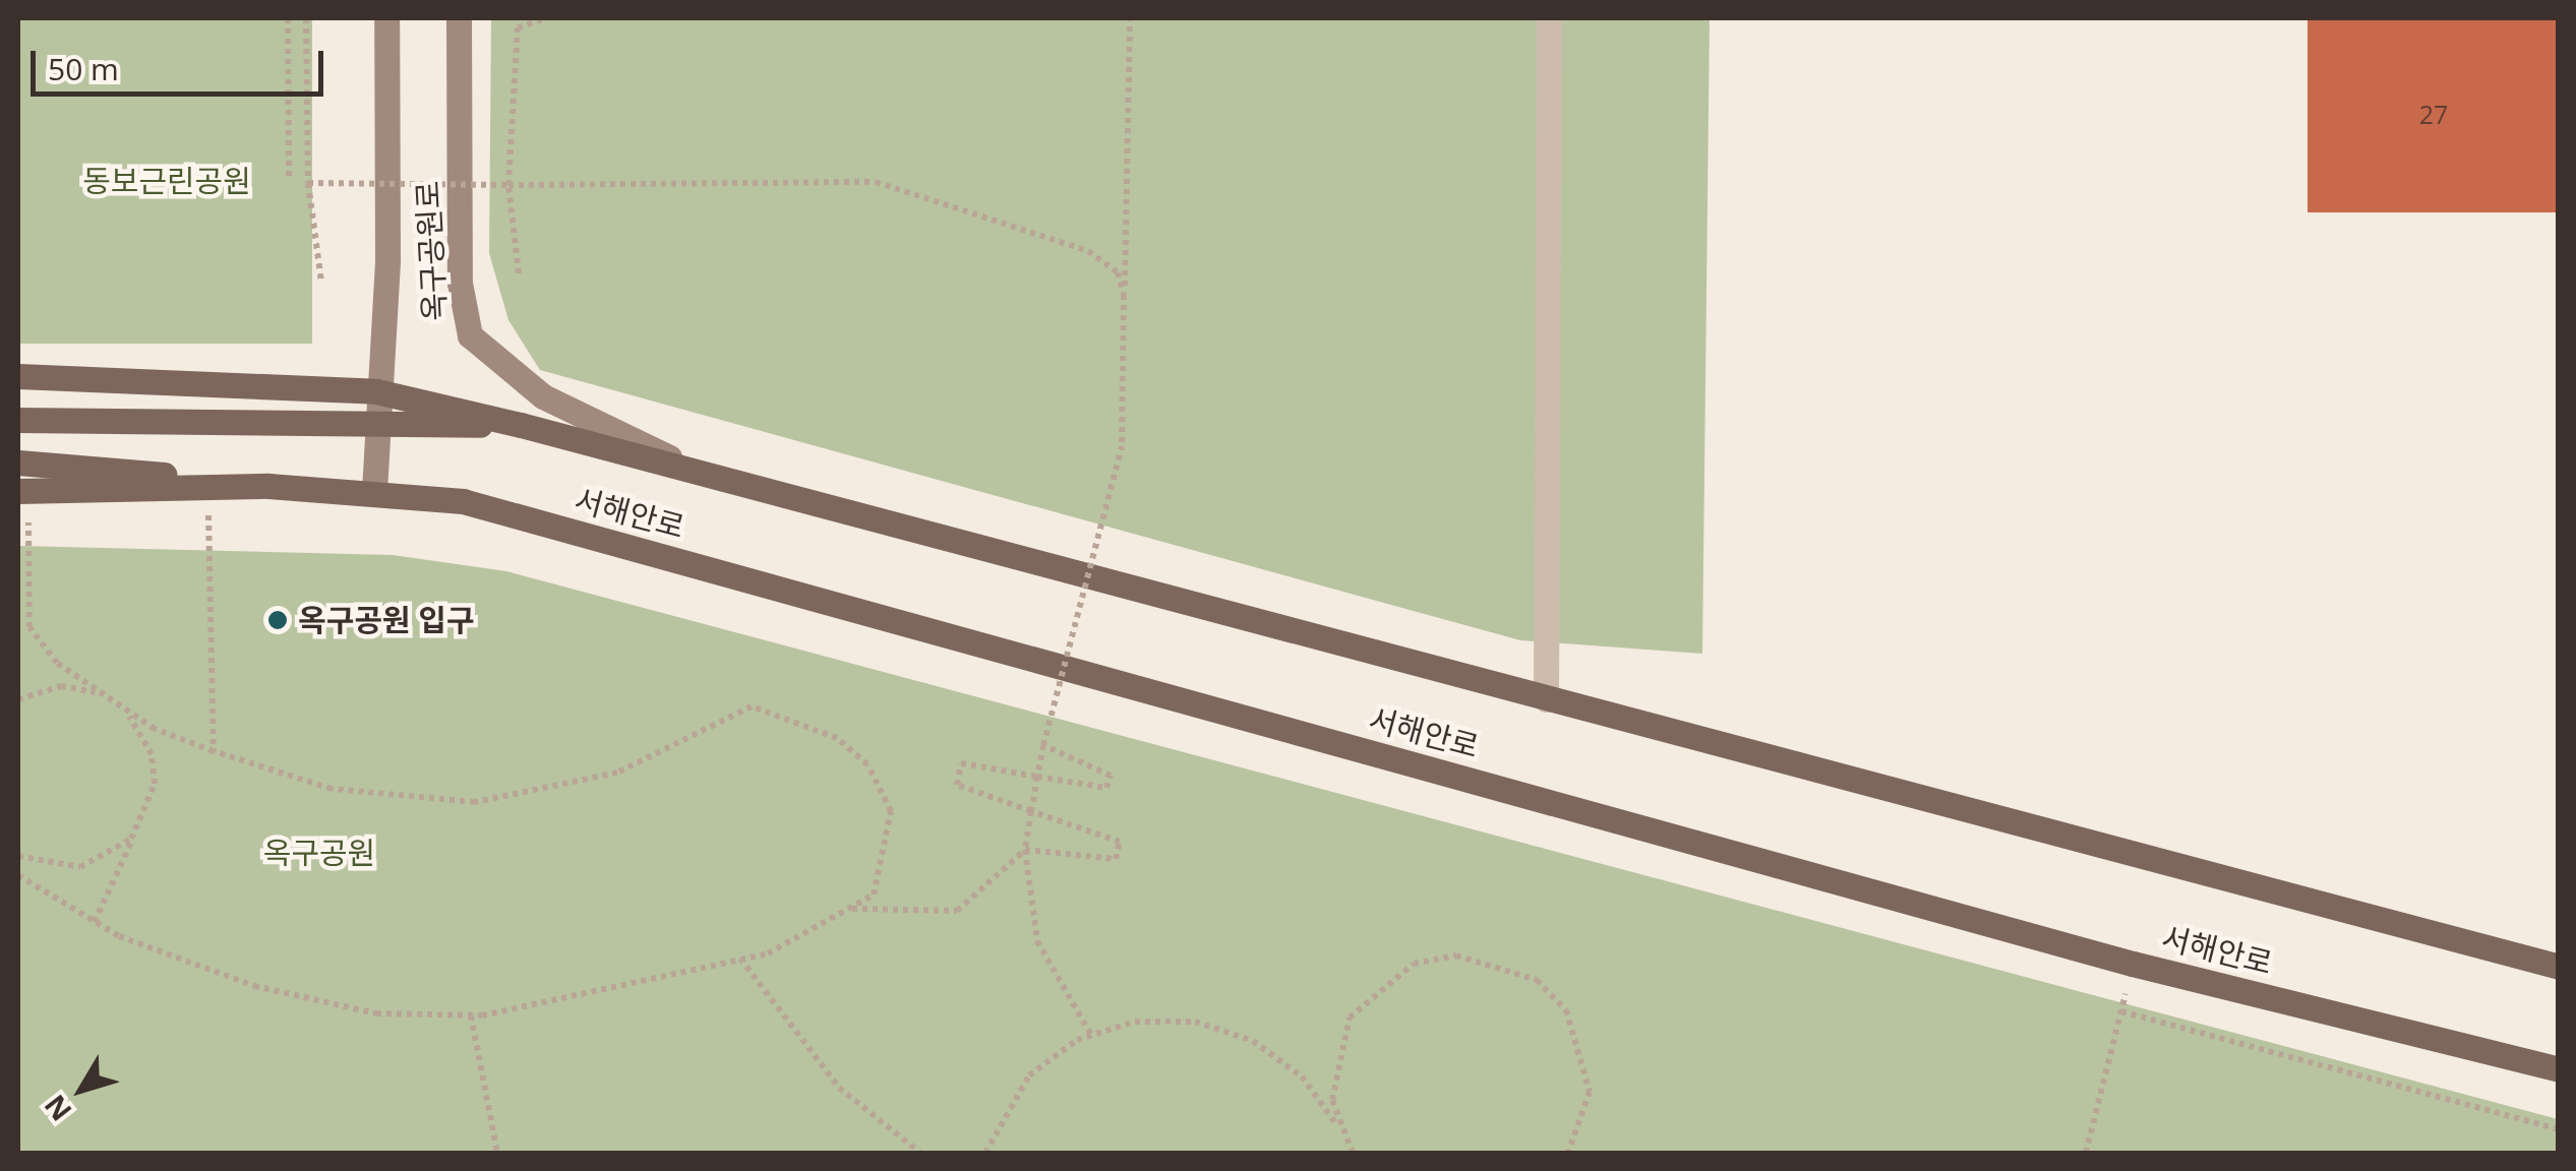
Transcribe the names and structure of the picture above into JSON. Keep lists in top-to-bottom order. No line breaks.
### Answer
{"streets":{"main road":["서해안로"],"street":["옥구공원로"]},"crossings":[["옥구공원로","서해안로"]],"parks":["동보근린공원","옥구공원"],"places":["옥구공원 입구"],"house_numbers":["27"],"scale_bar":"50 m","north":"bottom left"}
